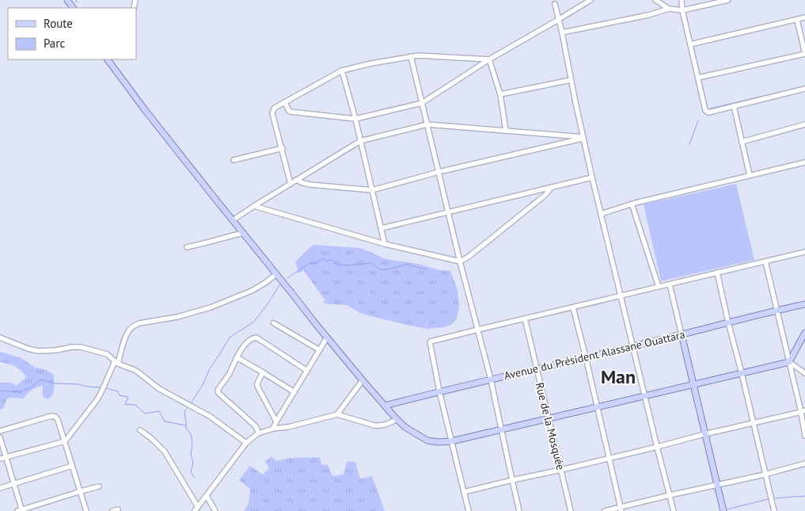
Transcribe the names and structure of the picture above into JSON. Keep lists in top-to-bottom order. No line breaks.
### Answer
{"streets":{"main road":["Avenue du Président Alassane Ouattara"],"street":["Rue de la Mosquée"]},"crossings":[["Avenue du Président Alassane Ouattara","Rue de la Mosquée"]],"districts":["Man"],"legend":["Route","Parc"]}
